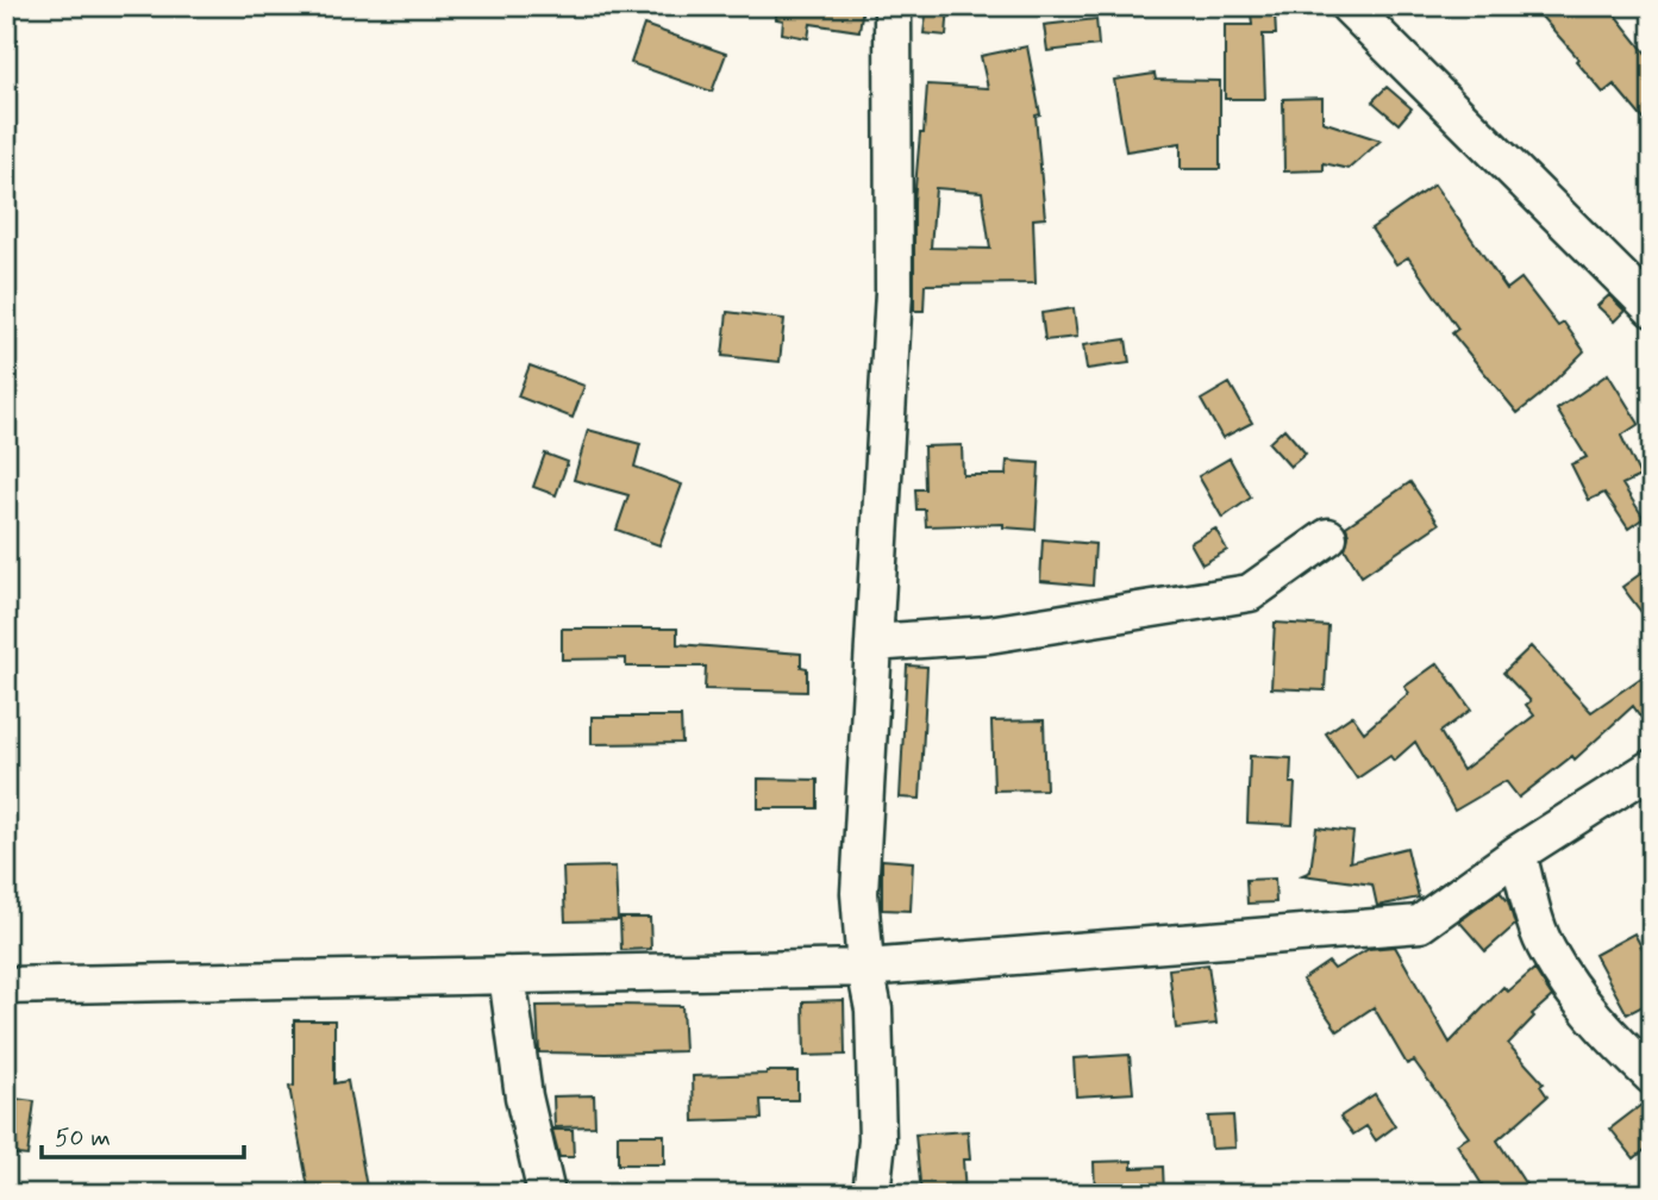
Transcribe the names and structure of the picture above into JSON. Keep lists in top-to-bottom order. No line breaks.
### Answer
{"scale_bar":"50 m"}
